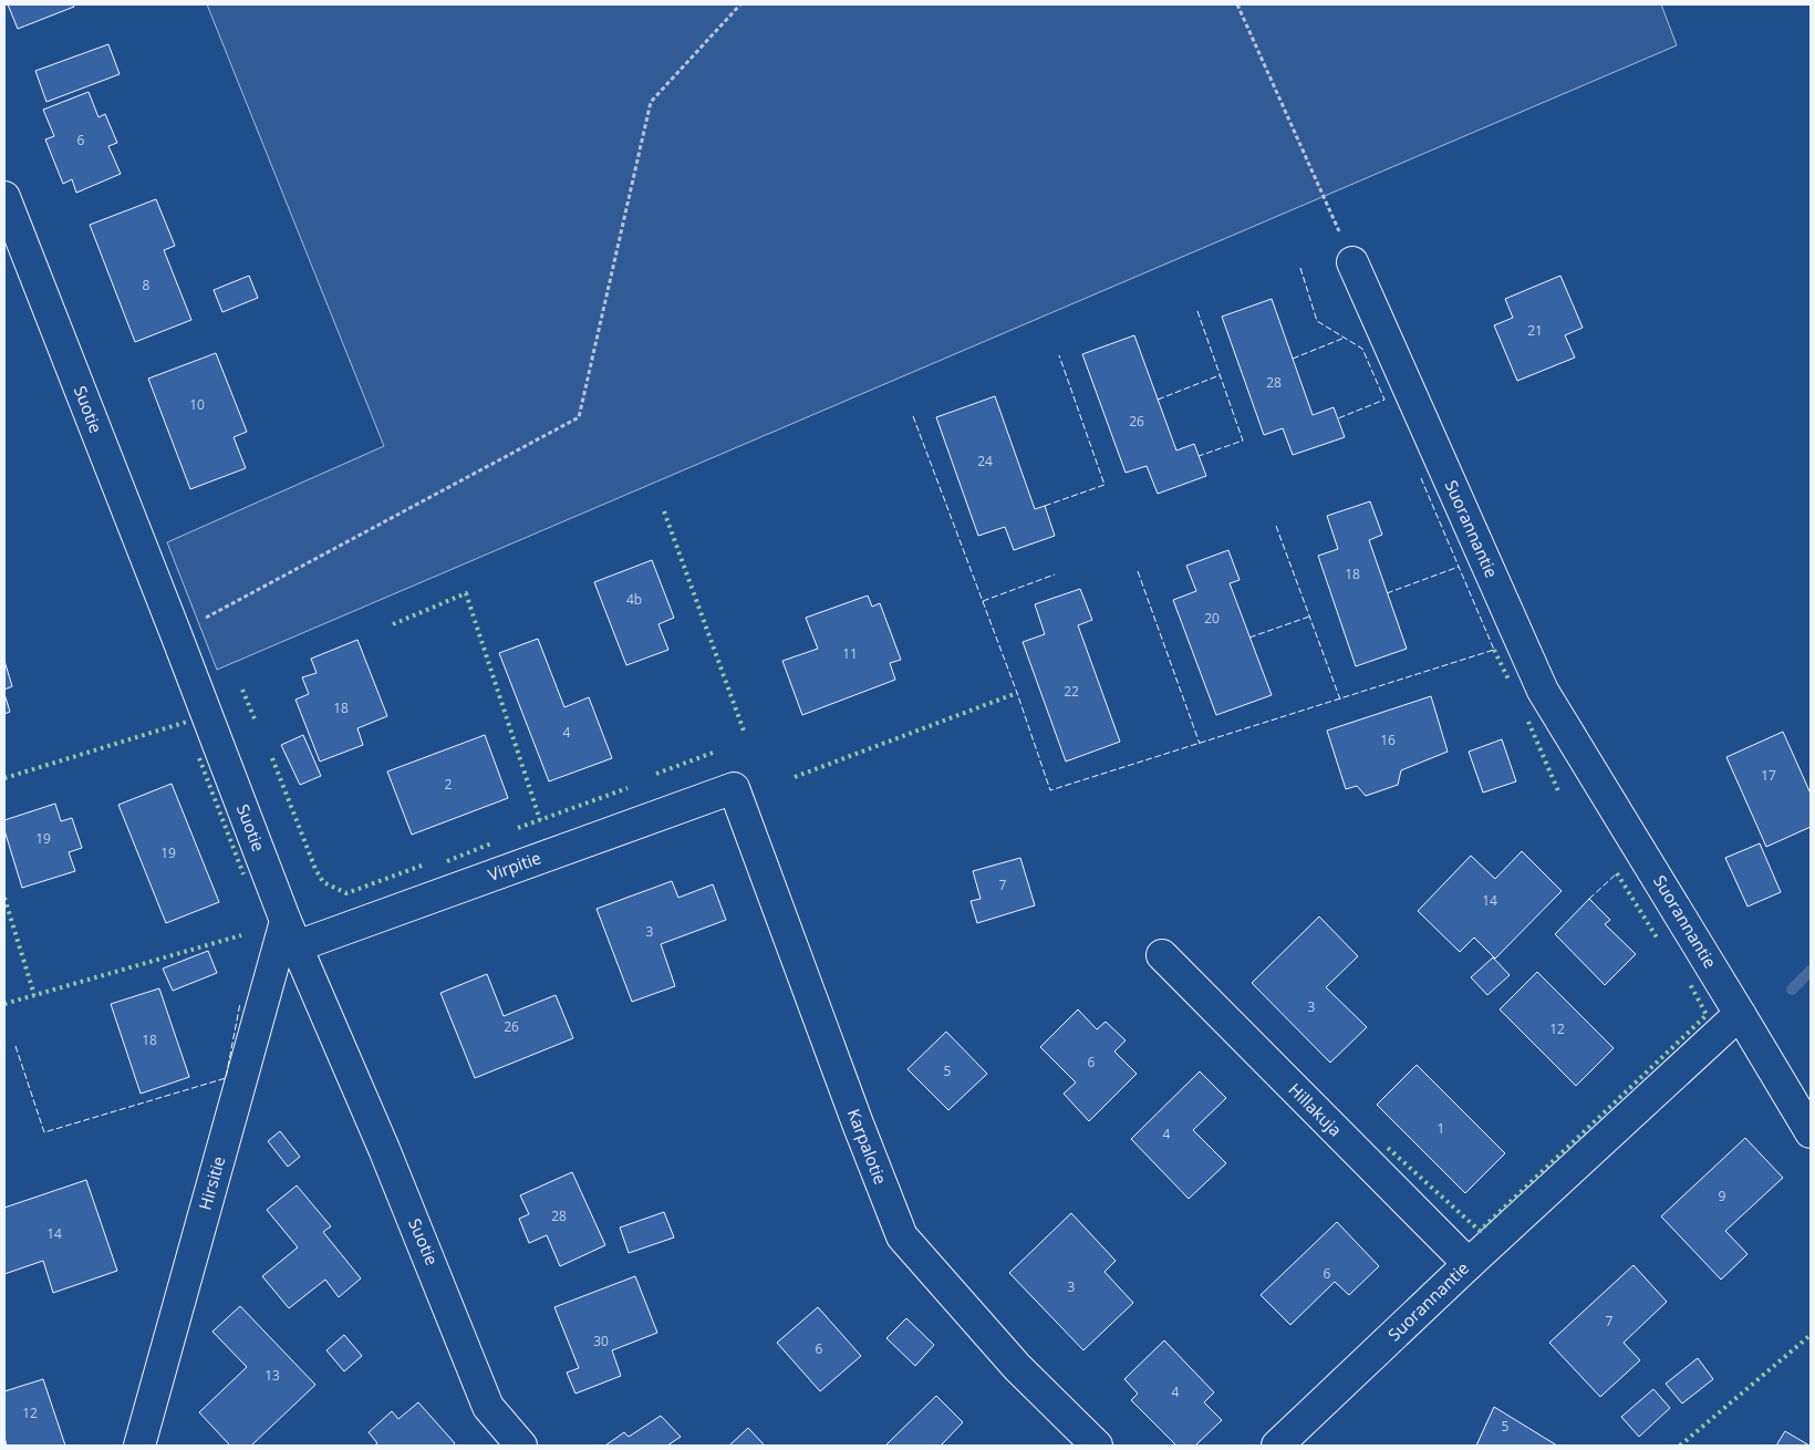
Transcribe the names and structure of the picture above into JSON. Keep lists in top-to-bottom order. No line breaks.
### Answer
{"streets":{"street":["Suotie","Suorannantie","Virpitie","Hillakuja","Karpalotie","Hirsitie"]},"crossings":[["Suotie","Virpitie"],["Suotie","Hirsitie"],["Suorannantie","Hillakuja"],["Virpitie","Karpalotie"],["Virpitie","Hirsitie"]],"house_numbers":["6","8","21","28","10","26","24","18","4b","20","11","22","18","4","16","17","2","19","19","7","14","3","3","26","12","18","6","5","1","4","9","28","14","6","3","7","30","6","13","4","12","5"]}
